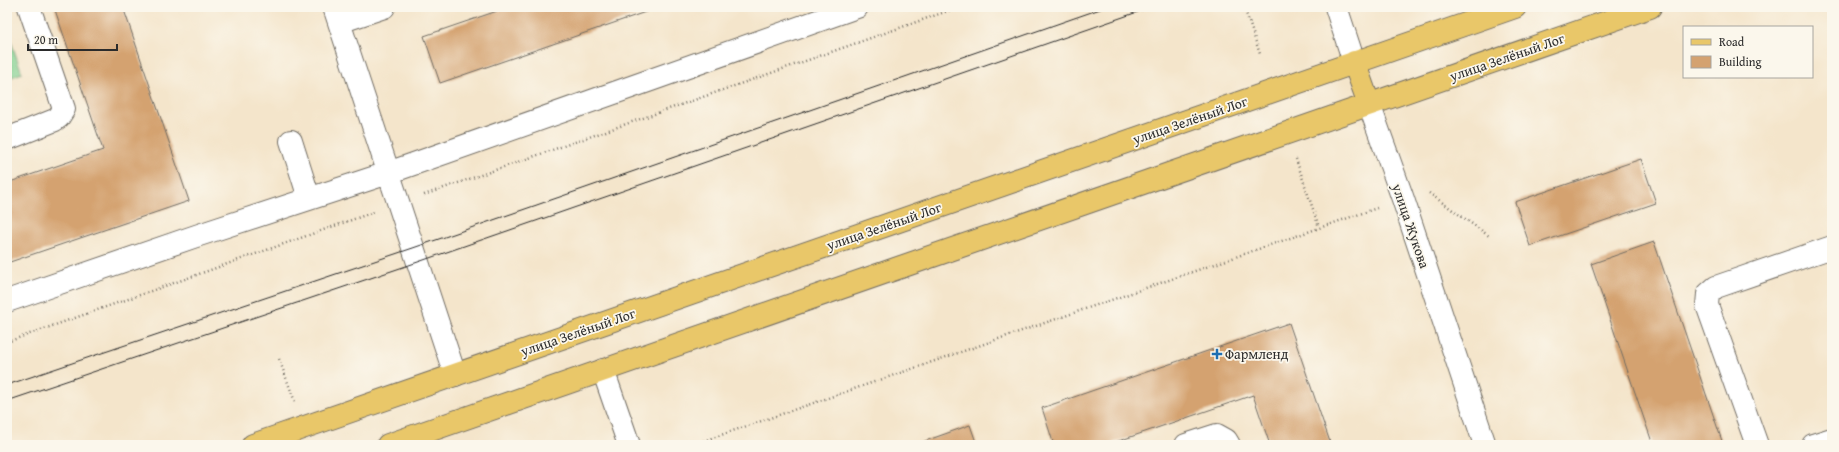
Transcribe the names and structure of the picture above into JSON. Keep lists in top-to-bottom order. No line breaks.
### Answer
{"streets":{"main road":["улица Зелёный Лог","улица Жукова"]},"crossings":[["улица Зелёный Лог","улица Жукова"]],"places":{"health":["Фармленд"]},"legend":["Road","Building"],"scale_bar":"20 m"}
